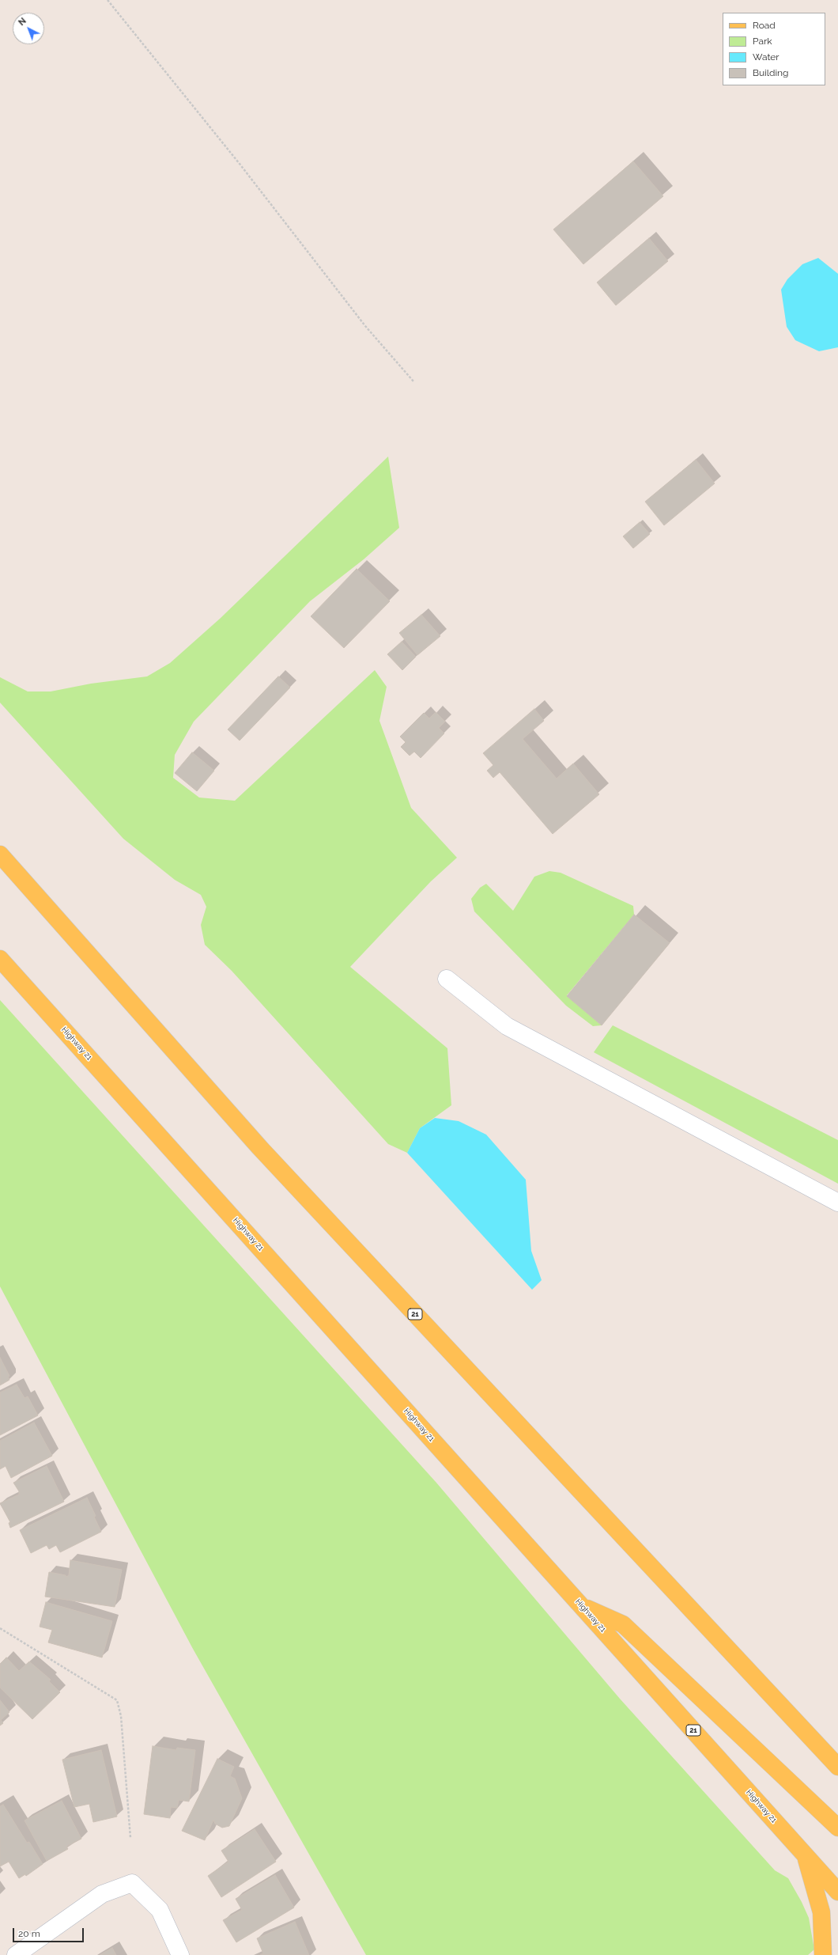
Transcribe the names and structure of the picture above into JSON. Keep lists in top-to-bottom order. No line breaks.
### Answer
{"streets":{"main road":["Highway 21","21"]},"legend":["Road","Park","Water","Building"],"scale_bar":"20 m","north":"top left"}
